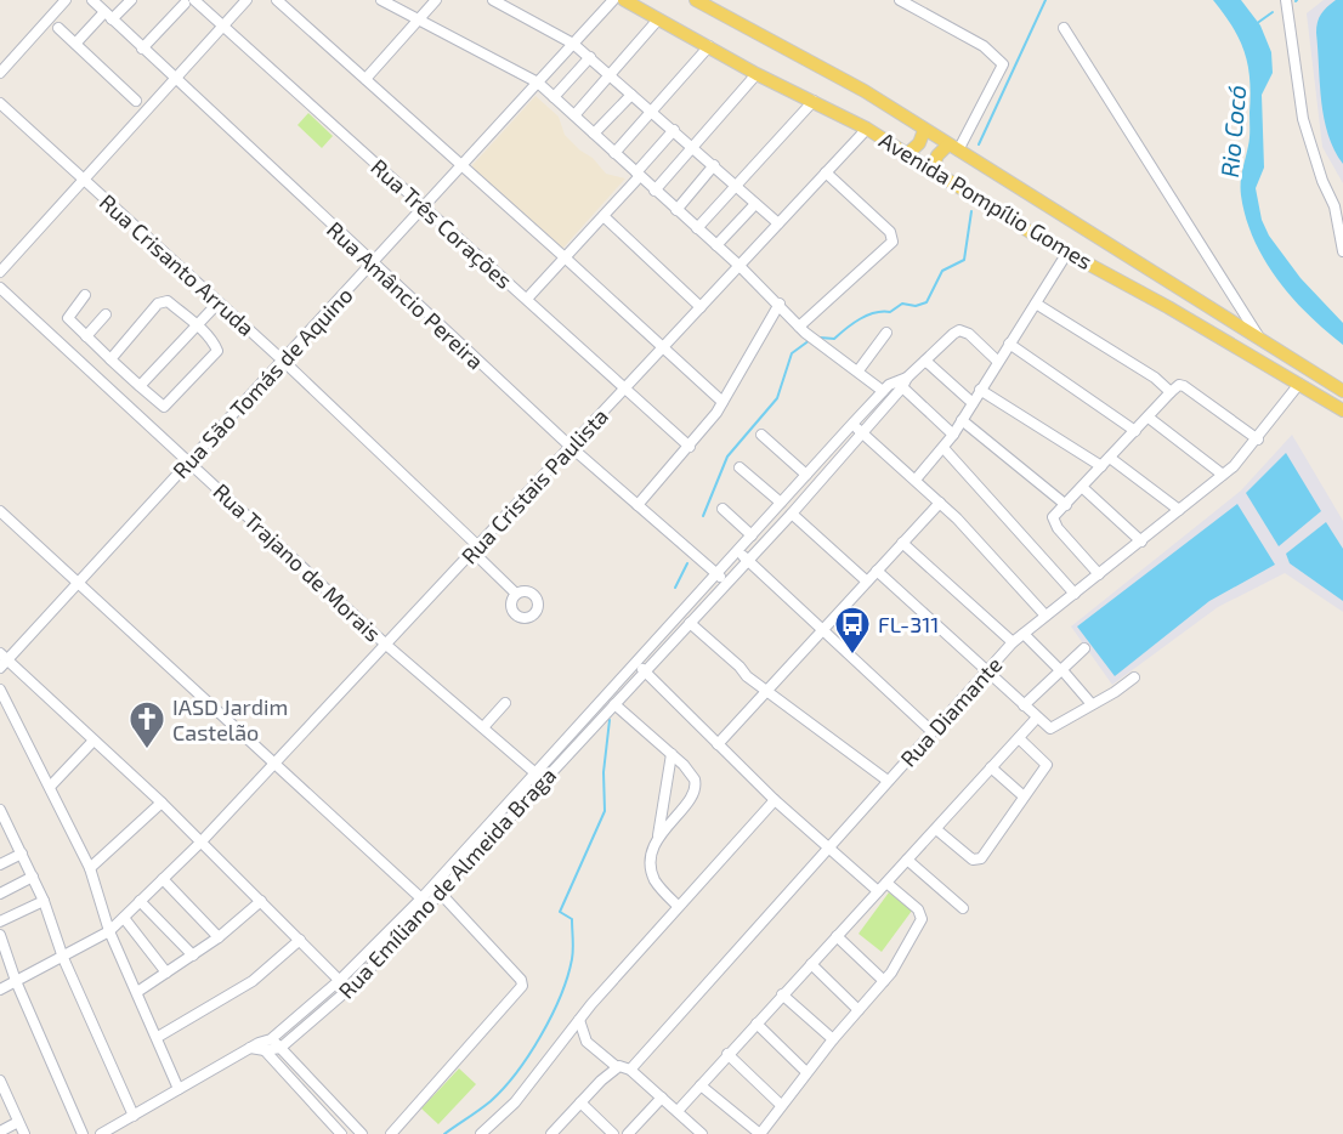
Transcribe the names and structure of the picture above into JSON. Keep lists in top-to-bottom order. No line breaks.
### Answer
{"streets":{"main road":["Avenida Pompílio Gomes"],"street":["Rua Três Corações","Rua Crisanto Arruda","Rua Amâncio Pereira","Rua São Tomás de Aquino","Rua Cristais Paulista","Rua Trajano de Morais","Rua Diamante","Rua Emíliano de Almeida Braga"]},"crossings":[["Avenida Pompílio Gomes","Rua Cristais Paulista"],["Avenida Pompílio Gomes","Rua Diamante"],["Rua Três Corações","Rua São Tomás de Aquino"],["Rua Três Corações","Rua Cristais Paulista"],["Rua Crisanto Arruda","Rua São Tomás de Aquino"],["Rua Crisanto Arruda","Rua Cristais Paulista"],["Rua Amâncio Pereira","Rua São Tomás de Aquino"],["Rua Amâncio Pereira","Rua Cristais Paulista"],["Rua Amâncio Pereira","Rua Emíliano de Almeida Braga"],["Rua São Tomás de Aquino","Rua Trajano de Morais"],["Rua Cristais Paulista","Rua Trajano de Morais"],["Rua Trajano de Morais","Rua Emíliano de Almeida Braga"]],"water":["Rio Cocó"],"places":{"bus stop":["FL-311"],"church":["IASD Jardim Castelão"]}}
